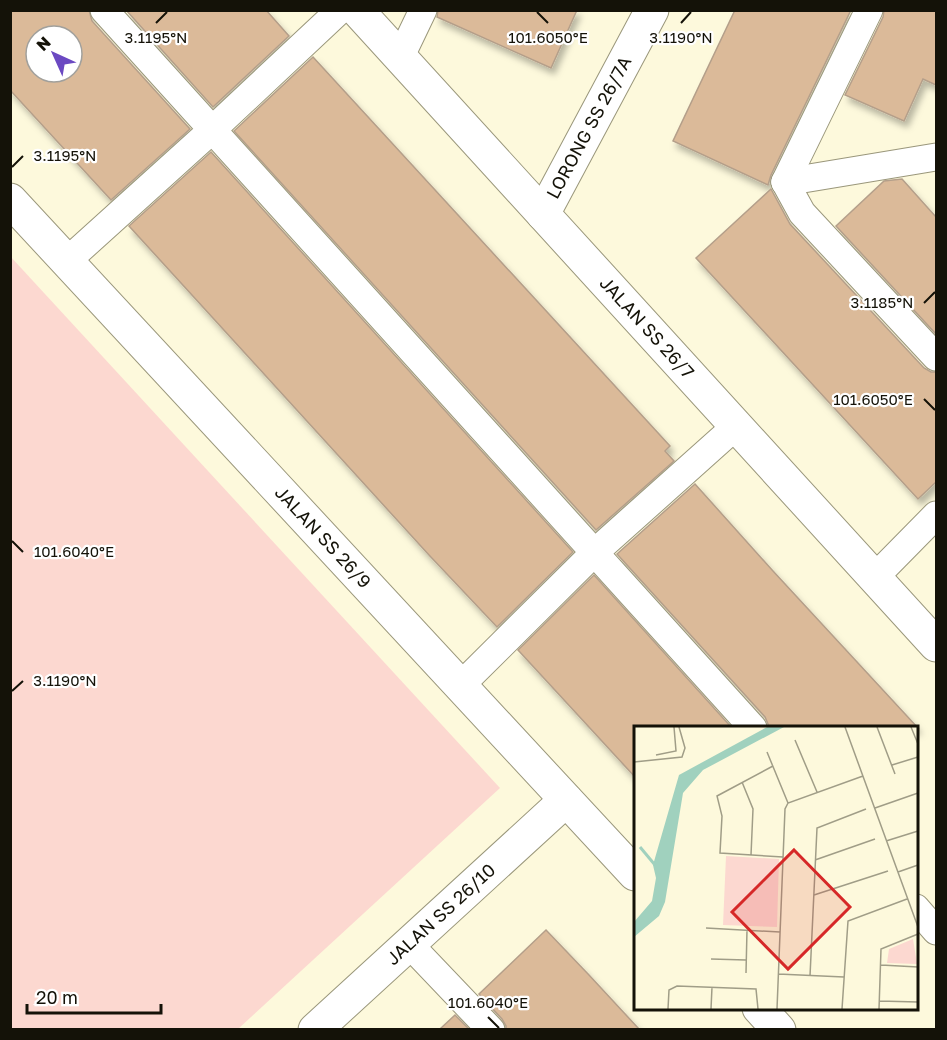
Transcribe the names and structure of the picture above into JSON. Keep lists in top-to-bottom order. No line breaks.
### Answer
{"streets":{"street":["LORONG SS 26/7A","JALAN SS 26/7","JALAN SS 26/9","JALAN SS 26/10"]},"crossings":[["LORONG SS 26/7A","JALAN SS 26/7"],["JALAN SS 26/9","JALAN SS 26/10"]],"scale_bar":"20 m","north":"top left","coordinates":["3.1195°N","101.6050°E","3.1190°N","3.1185°N","101.6040°E"]}
